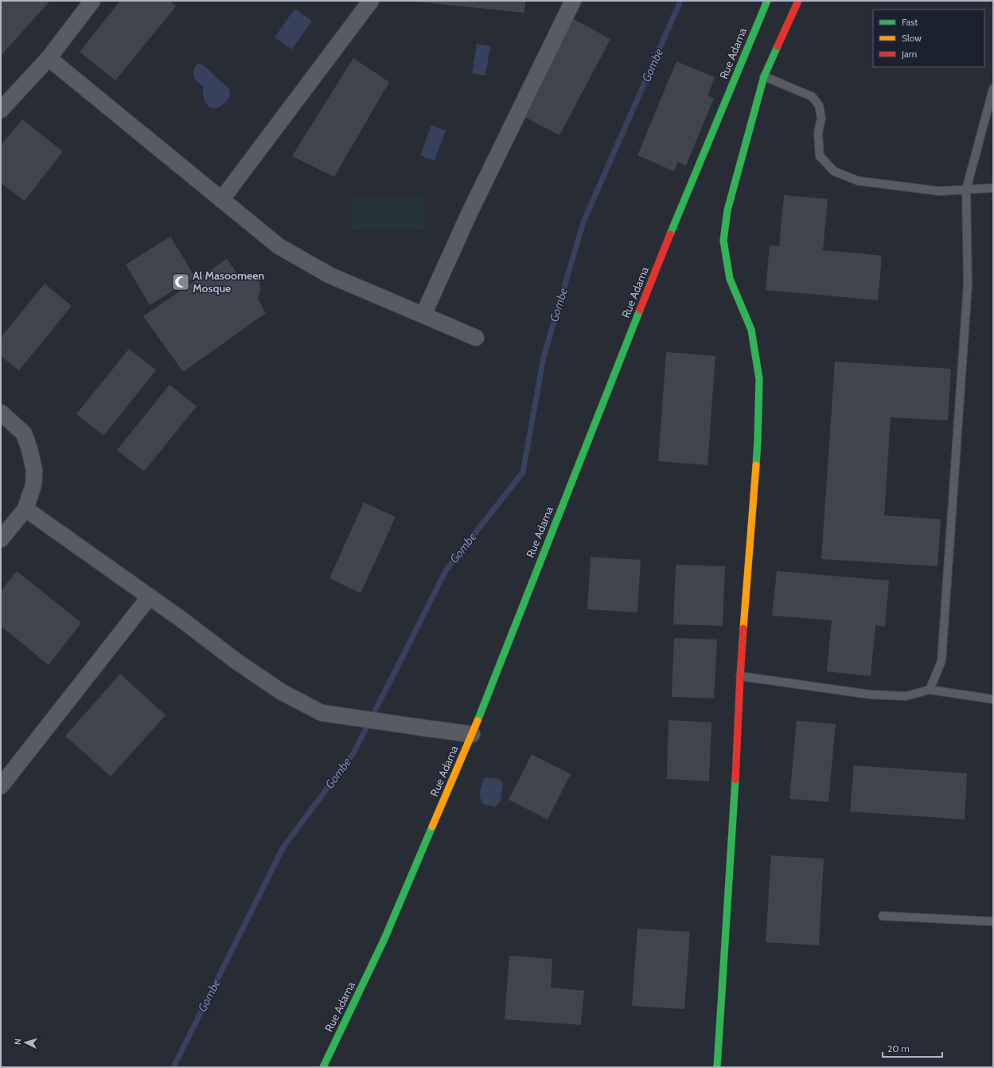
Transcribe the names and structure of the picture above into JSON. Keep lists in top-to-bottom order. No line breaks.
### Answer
{"streets":{"street":["Rue Adama"]},"water":["Gombe"],"places":{"mosque":["Al Masoomeen Mosque"]},"legend":["Fast","Slow","Jam"],"scale_bar":"20 m","north":"left"}
